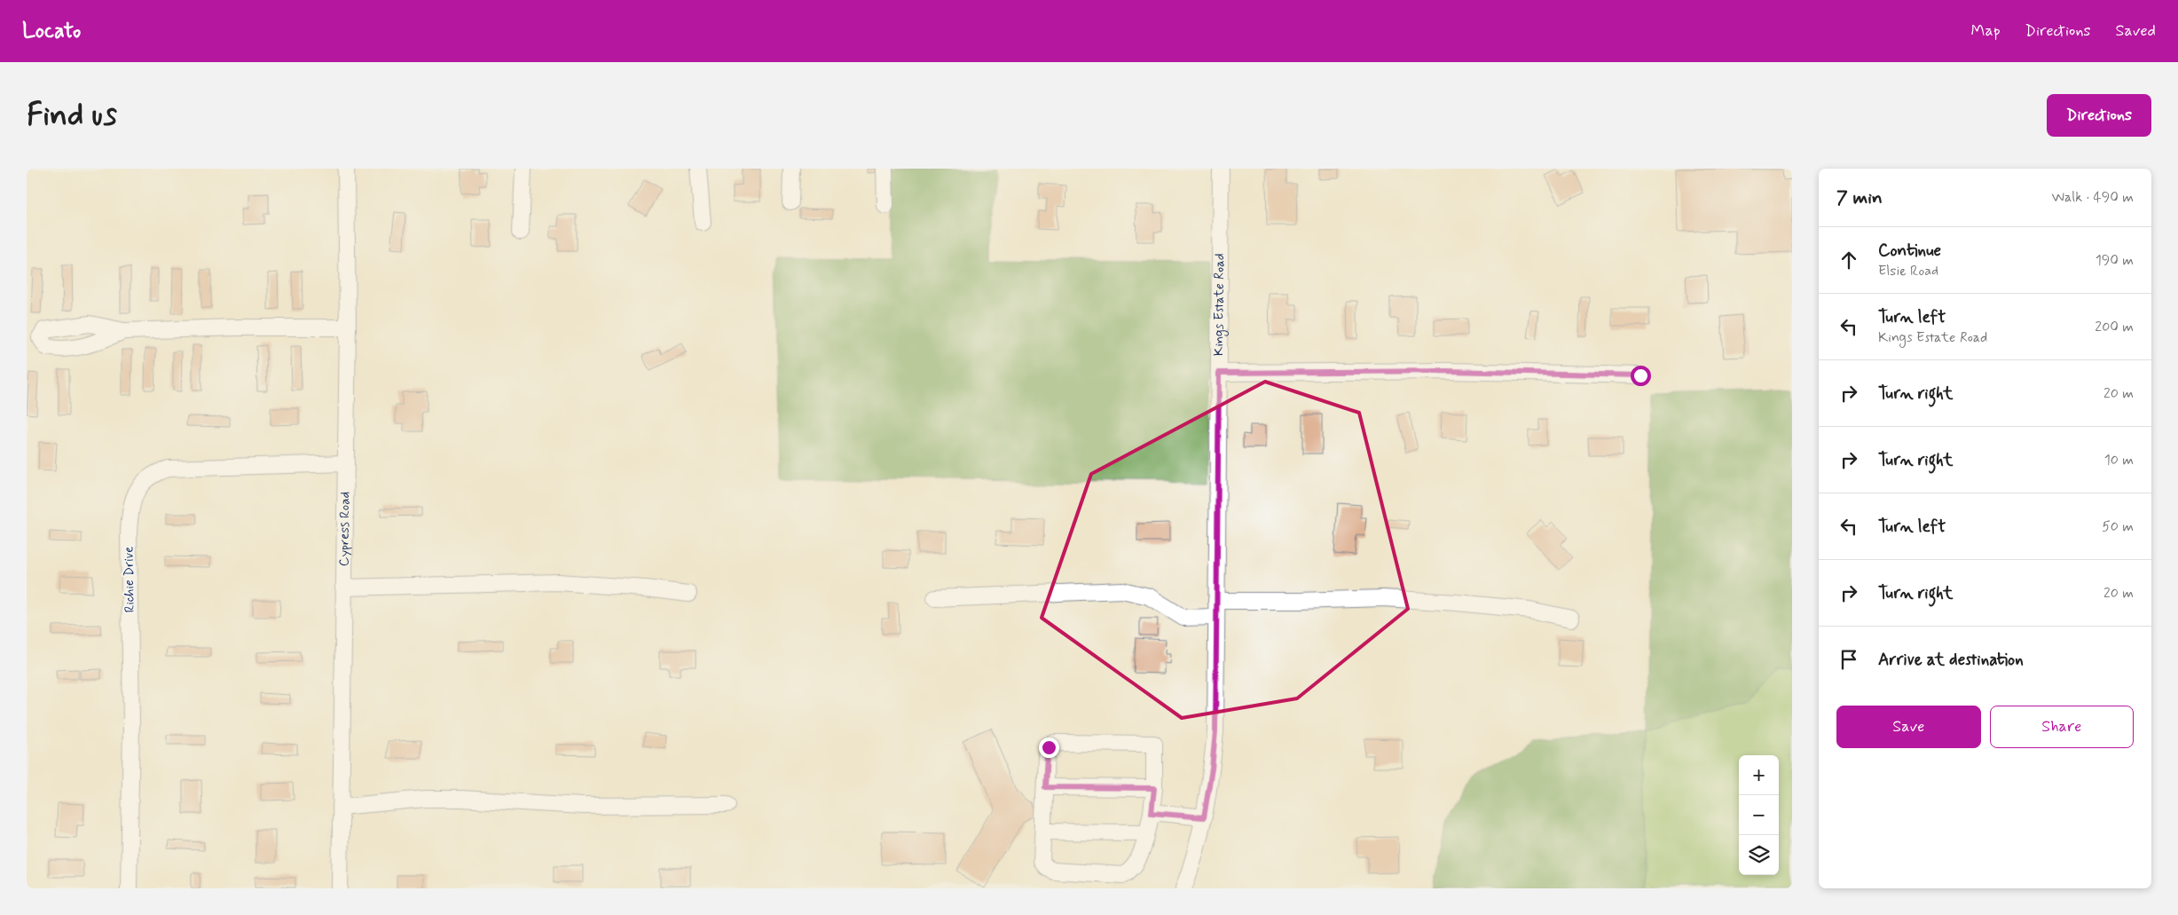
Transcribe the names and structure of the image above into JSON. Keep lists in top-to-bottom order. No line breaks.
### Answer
{"streets":{"street":["Kings Estate Road","Cypress Road","Richie Drive"]},"crossings":[["Cypress Road","Richie Drive"]],"page":{"header":"Locato","nav":["Map","Directions","Saved"],"buttons":["Directions",["Save","Share"]],"title":"Find us","heading":["7 min","Walk · 490 m"],"list":[["Continue","Elsie Road","190 m"],["Turn left","Kings Estate Road","200 m"],["Turn right","20 m"],["Turn right","10 m"],["Turn left","50 m"],["Turn right","20 m"],"Arrive at destination"],"map_buttons":["+","−"]}}
